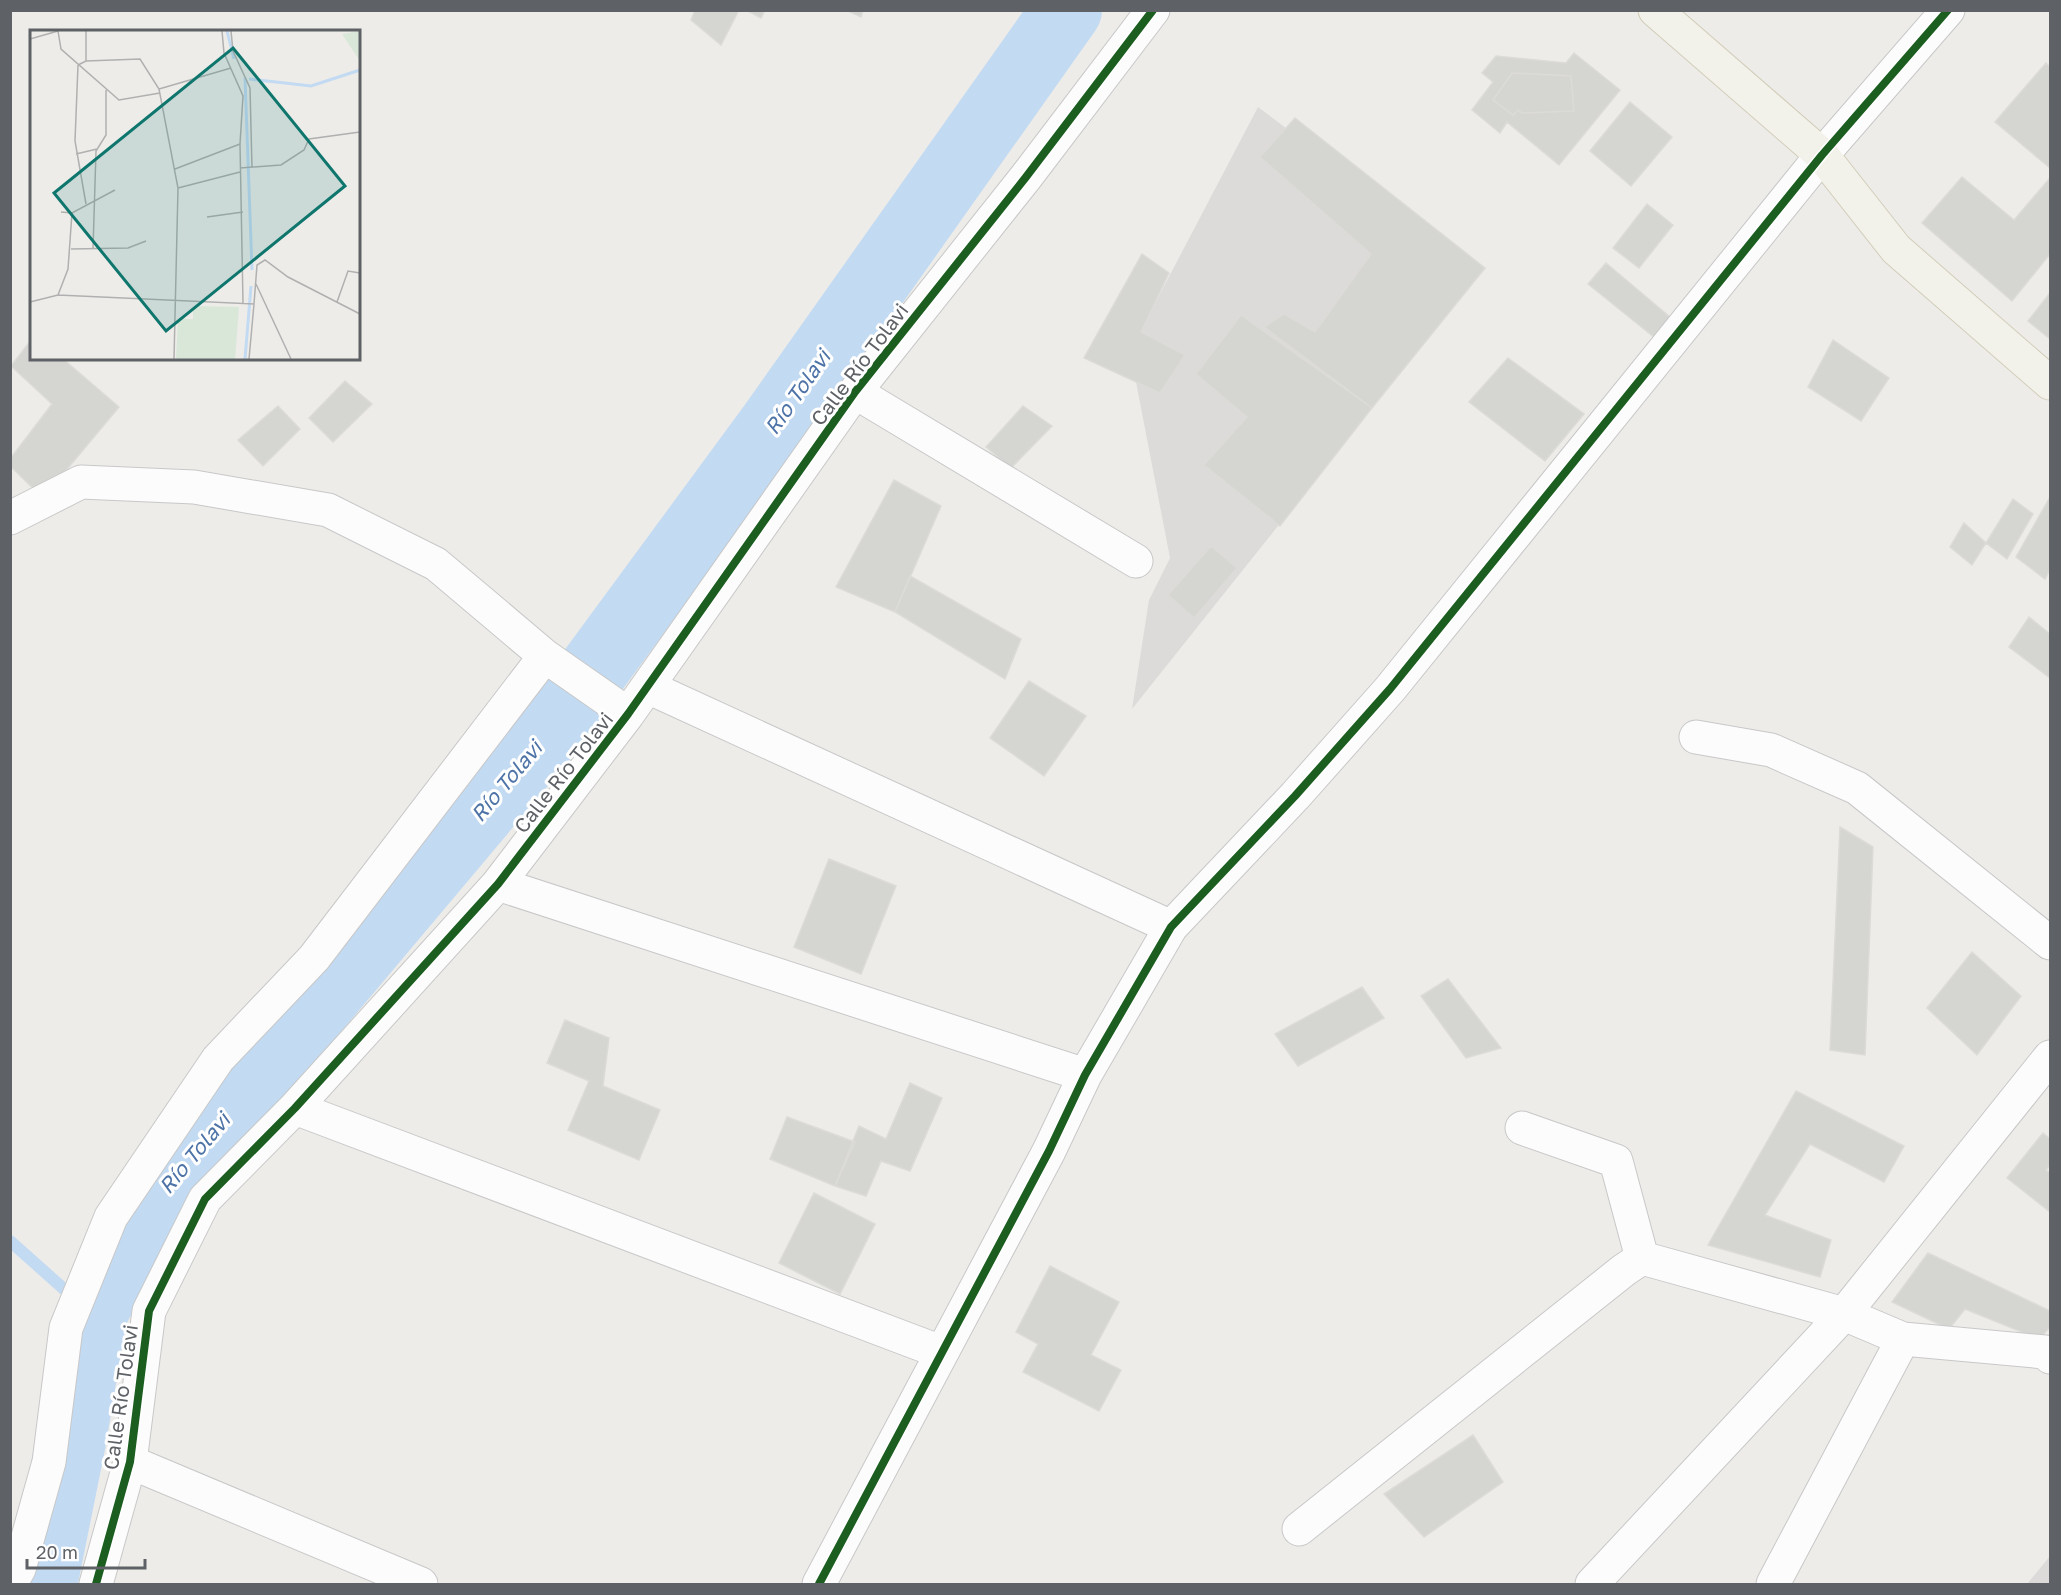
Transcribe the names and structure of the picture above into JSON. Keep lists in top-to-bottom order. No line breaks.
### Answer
{"streets":{"street":["Calle Río Tolavi"]},"water":["Río Tolavi"],"scale_bar":"20 m"}
